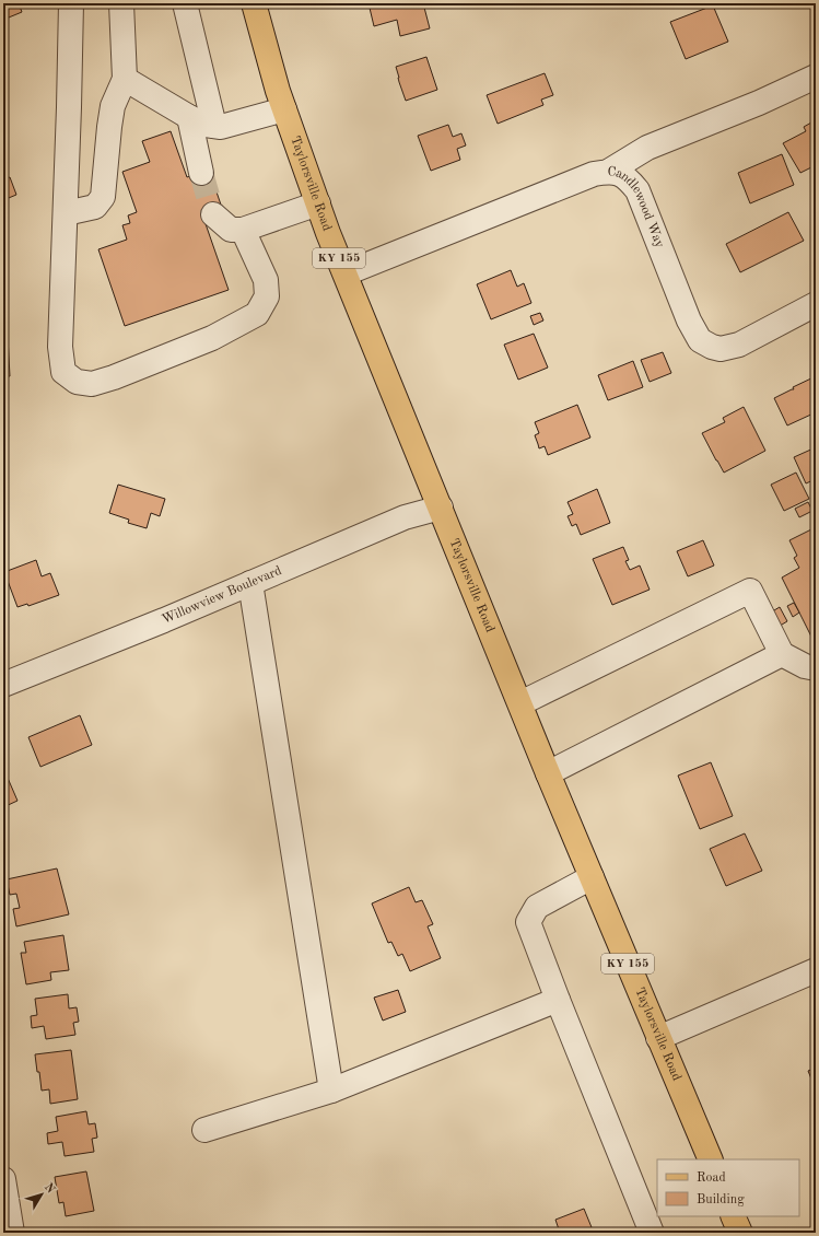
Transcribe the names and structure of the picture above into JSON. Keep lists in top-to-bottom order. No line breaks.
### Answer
{"streets":{"main road":["Taylorsville Road","KY 155"],"street":["Candlewood Way","Willowview Boulevard"]},"crossings":[["Taylorsville Road","Candlewood Way"],["Taylorsville Road","Willowview Boulevard"]],"legend":["Road","Building"],"north":"top right"}
